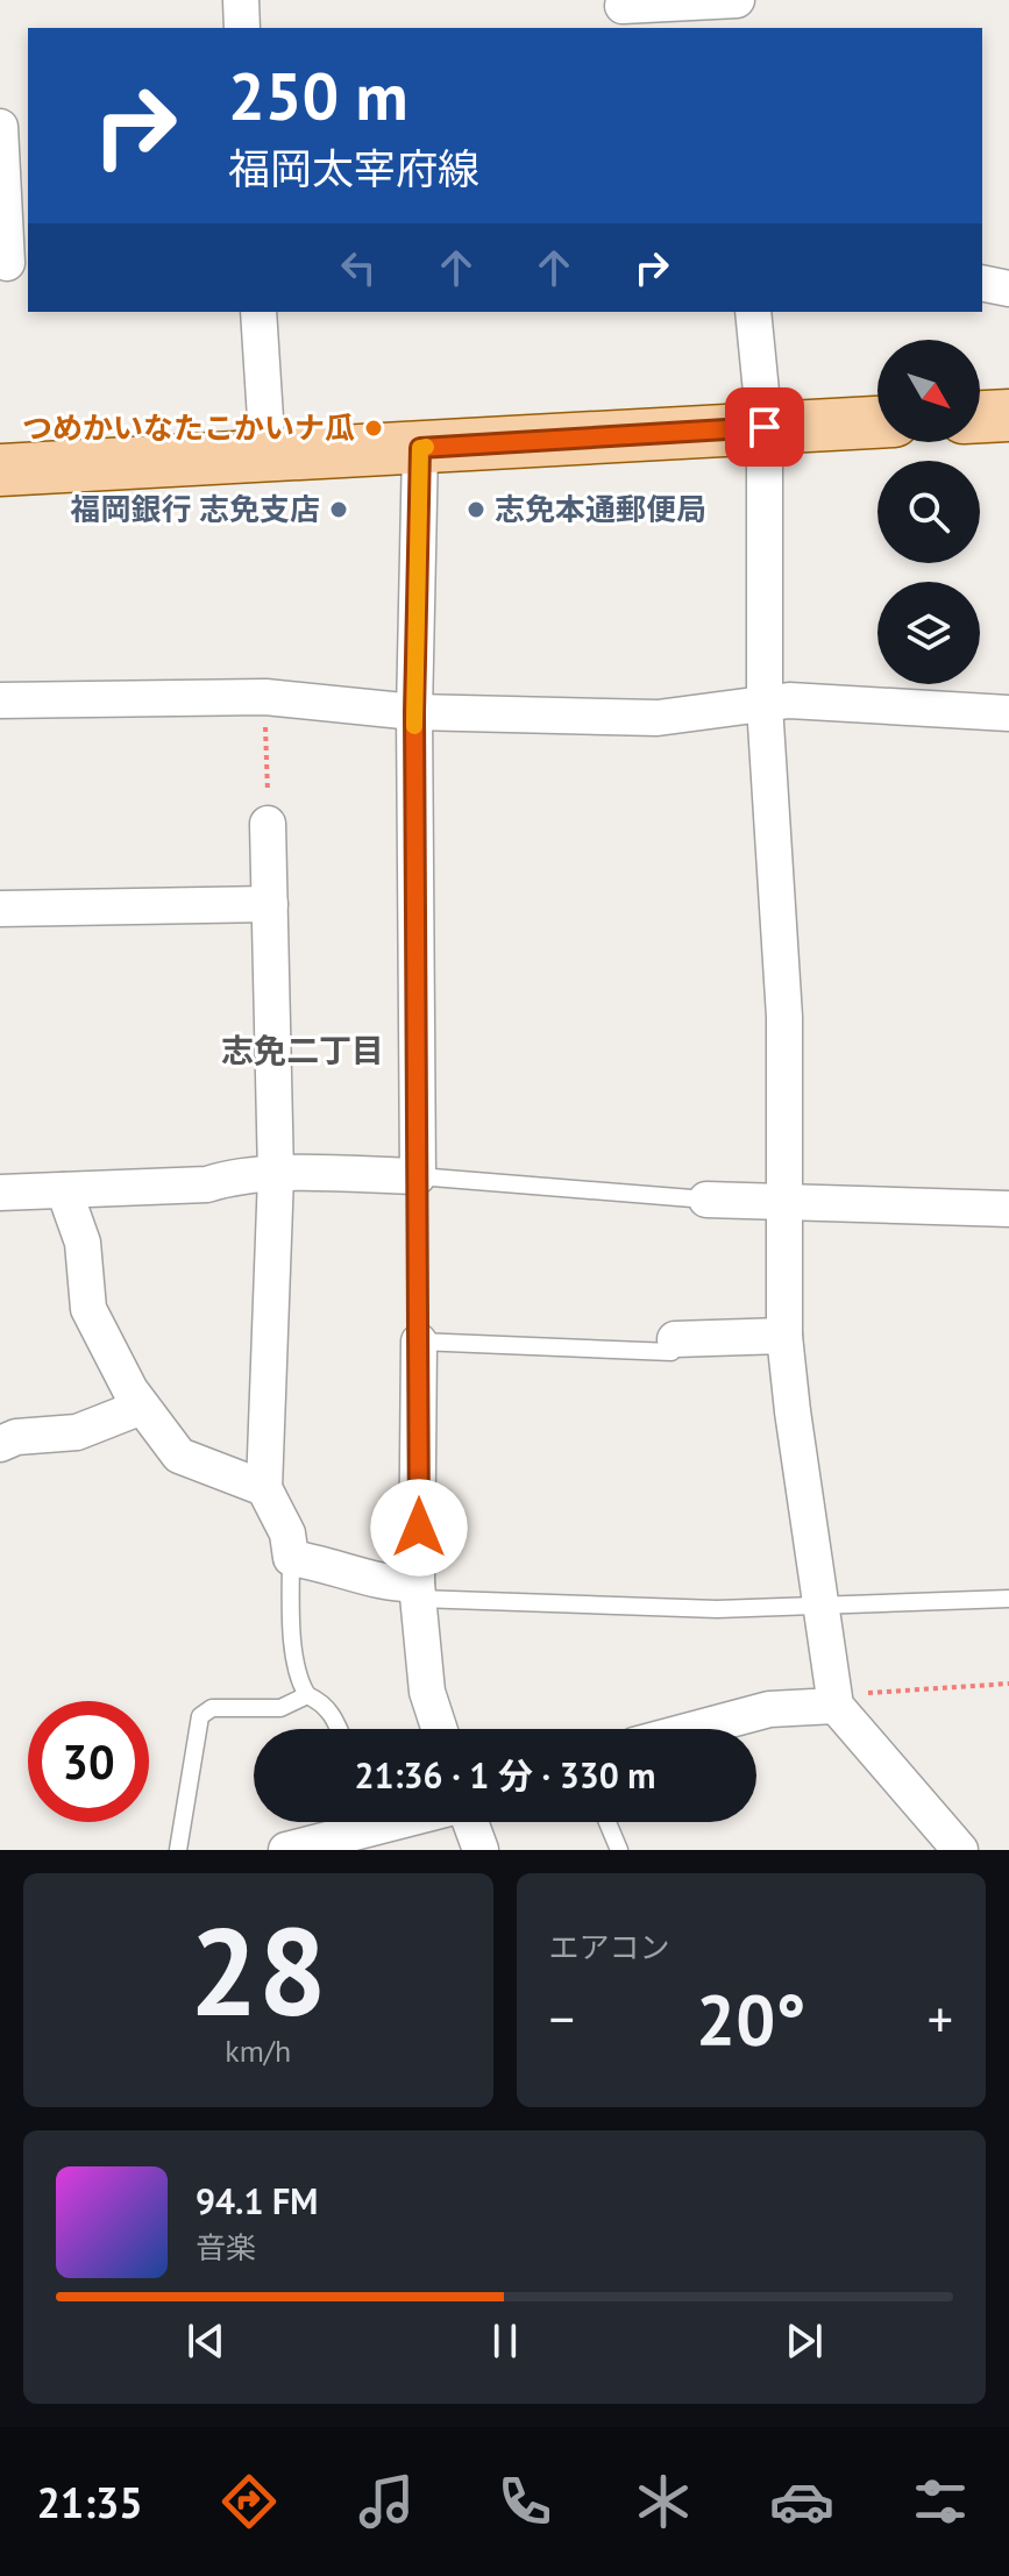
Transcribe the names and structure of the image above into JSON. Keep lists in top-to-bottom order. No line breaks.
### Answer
{"districts":["志免二丁目"],"places":["つめかいなたこかいナ瓜","福岡銀行 志免支店","志免本通郵便局"],"north":"bottom right","page":{"turn":["250 m","福岡太宰府線"],"limit":"30","trip":"21:36 · 1 分 · 330 m","tile":[["28","km/h"],"エアコン"],"heat":["−","20°","+"],"song":["94.1 FM","音楽"],"tabs":"21:35"}}
